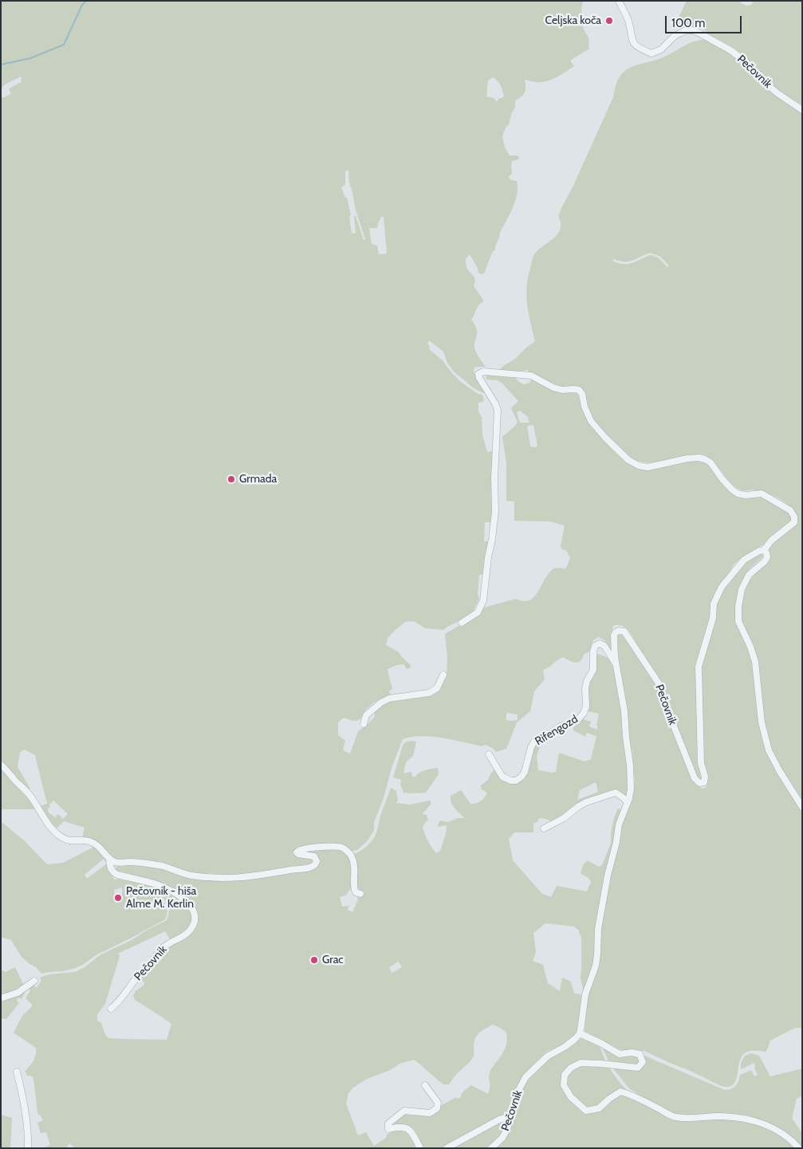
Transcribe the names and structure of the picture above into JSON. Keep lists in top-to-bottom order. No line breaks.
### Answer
{"streets":{"street":["Pečovnik","Rifengozd"]},"crossings":[["Pečovnik","Rifengozd"]],"places":["Celjska koča","Grmada","Pečovnik - hiša Alme M. Kerlin","Grac"],"scale_bar":"100 m"}
